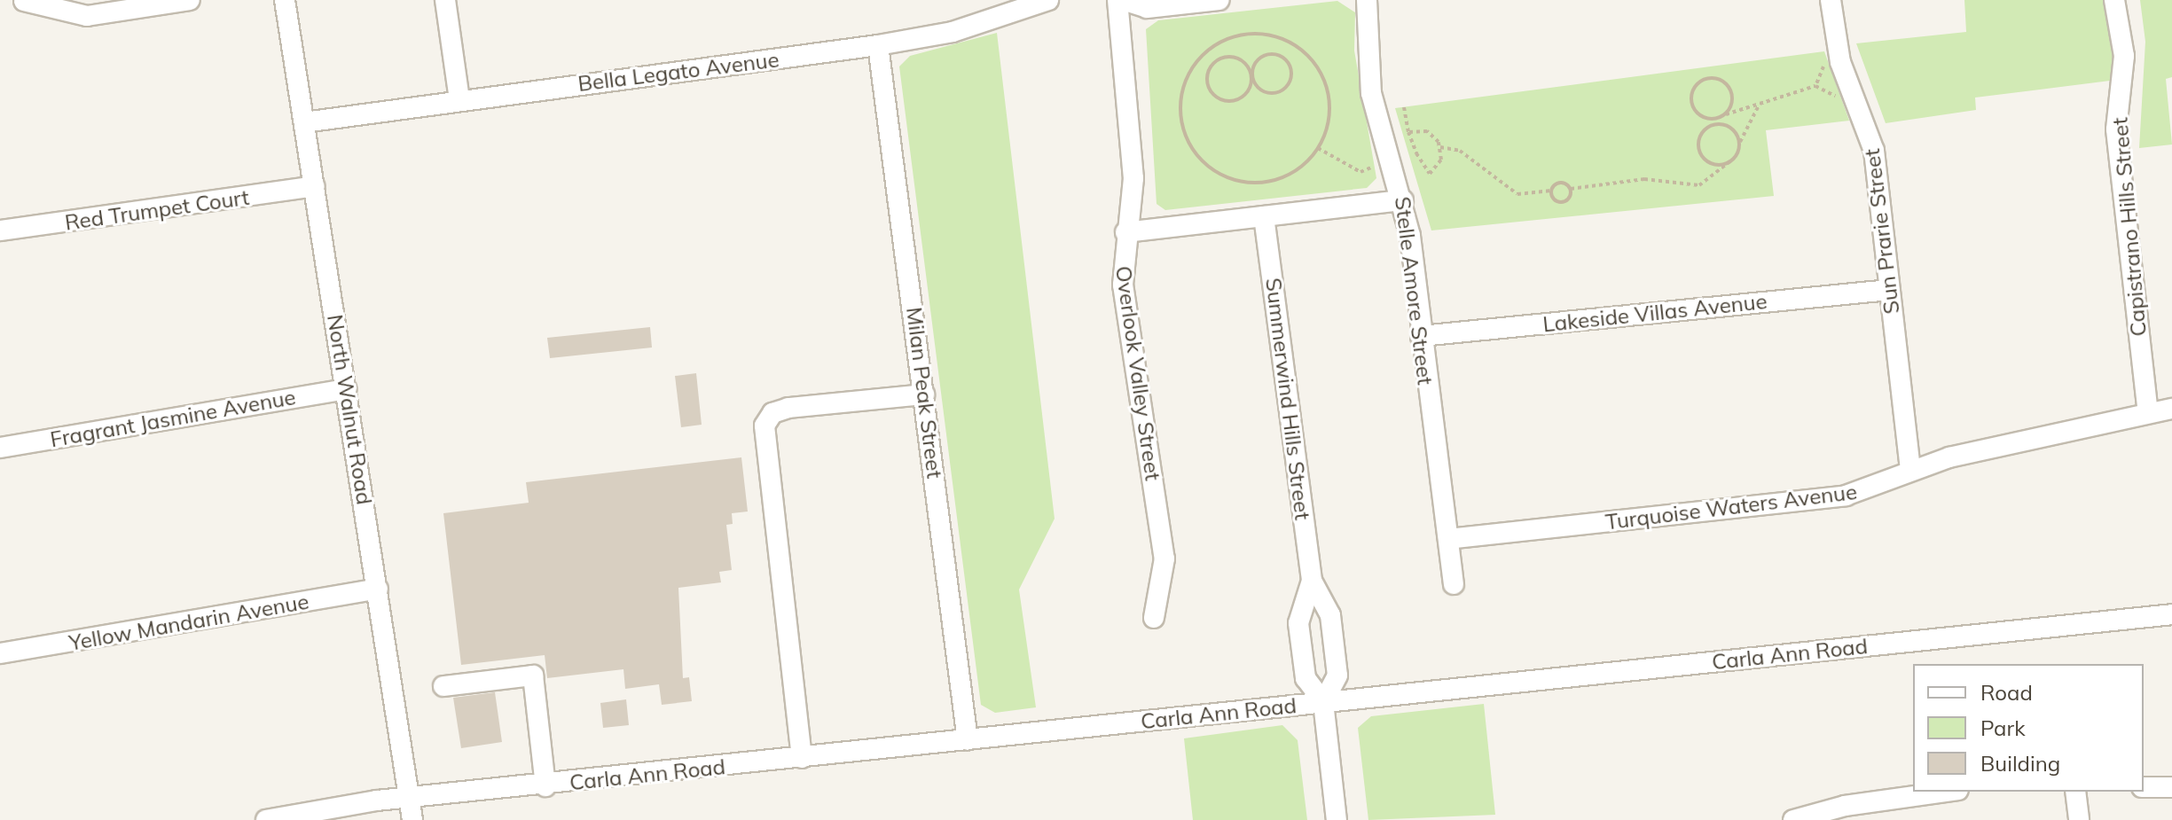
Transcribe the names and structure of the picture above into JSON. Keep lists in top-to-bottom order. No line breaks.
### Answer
{"streets":{"street":["Bella Legato Avenue","Red Trumpet Court","Capistrano Hills Street","Sun Prarie Street","Stelle Amore Street","Lakeside Villas Avenue","Overlook Valley Street","Milan Peak Street","Summerwind Hills Street","North Walnut Road","Fragrant Jasmine Avenue","Turquoise Waters Avenue","Yellow Mandarin Avenue","Carla Ann Road"]},"crossings":[["Bella Legato Avenue","Milan Peak Street"],["Bella Legato Avenue","North Walnut Road"],["Red Trumpet Court","North Walnut Road"],["Capistrano Hills Street","Turquoise Waters Avenue"],["Sun Prarie Street","Lakeside Villas Avenue"],["Sun Prarie Street","Turquoise Waters Avenue"],["Stelle Amore Street","Lakeside Villas Avenue"],["Stelle Amore Street","Turquoise Waters Avenue"],["Milan Peak Street","Carla Ann Road"],["Summerwind Hills Street","Carla Ann Road"],["North Walnut Road","Fragrant Jasmine Avenue"],["North Walnut Road","Yellow Mandarin Avenue"],["North Walnut Road","Carla Ann Road"]],"legend":["Road","Park","Building"]}
